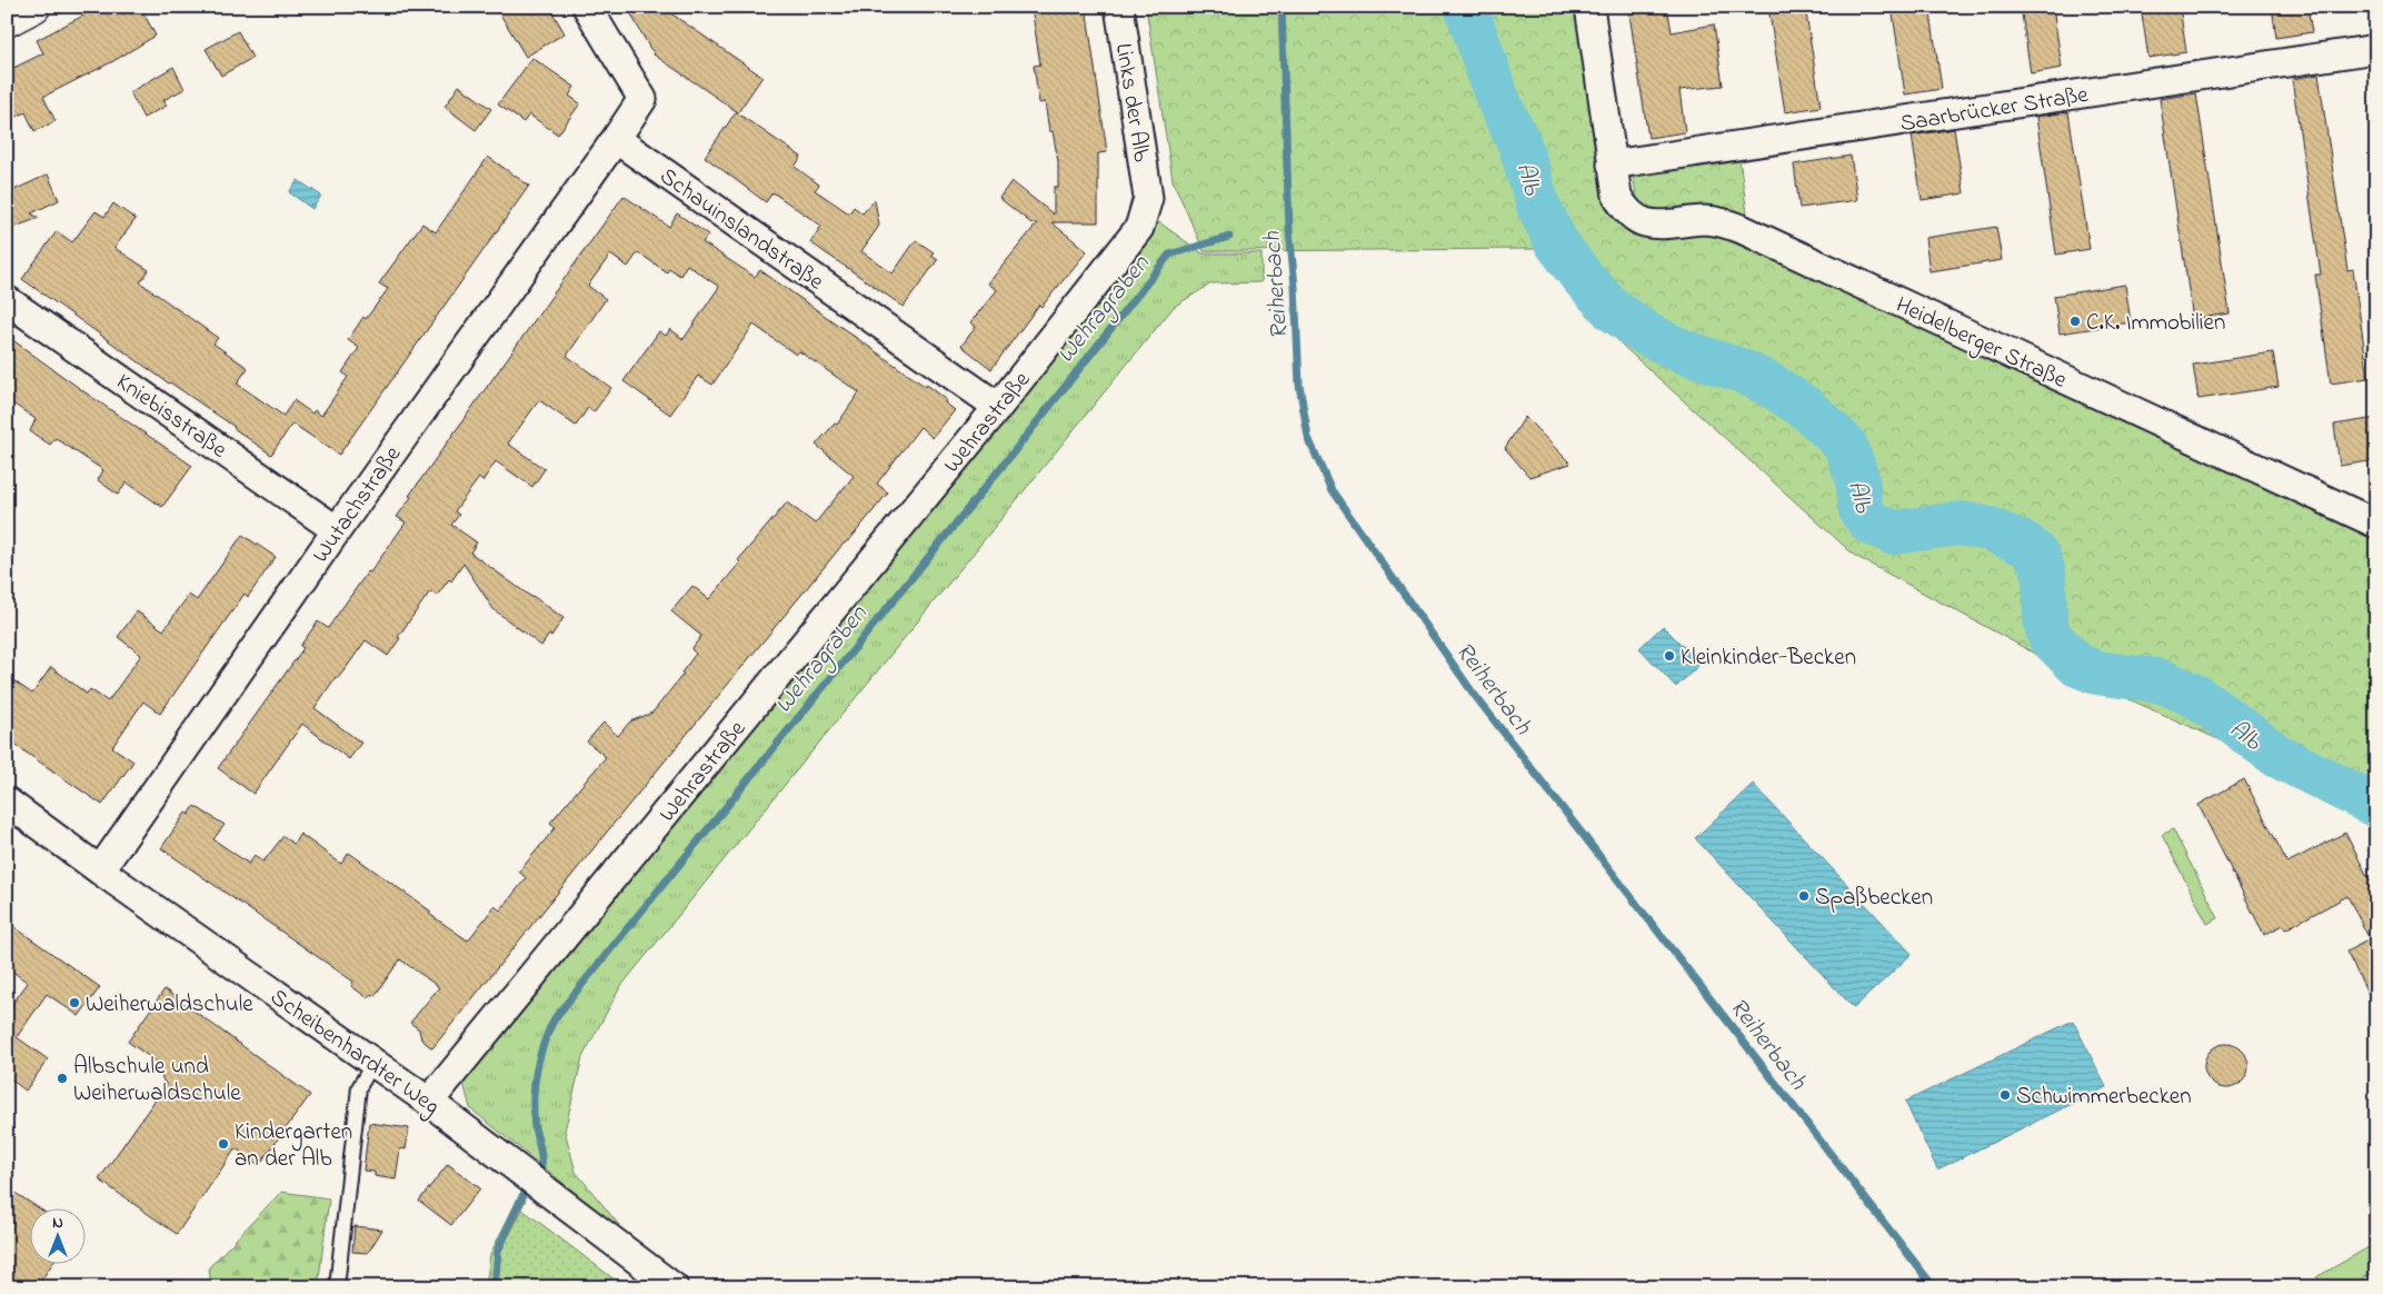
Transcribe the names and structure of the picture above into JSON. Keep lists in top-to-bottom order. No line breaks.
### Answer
{"streets":{"street":["Links der Alb","Saarbrücker Straße","Schauinslandstraße","Heidelberger Straße","Kniebisstraße","Wehrastraße","Wutachstraße","Scheibenhardter Weg"]},"crossings":[["Links der Alb","Wehrastraße"],["Saarbrücker Straße","Heidelberger Straße"],["Schauinslandstraße","Wehrastraße"],["Schauinslandstraße","Wutachstraße"],["Kniebisstraße","Wutachstraße"],["Wehrastraße","Scheibenhardter Weg"],["Wutachstraße","Scheibenhardter Weg"]],"water":["Alb","Reiherbach","Wehragraben"],"places":["C.K. Immobilien","Kleinkinder-Becken","Spaßbecken","Weiherwaldschule","Albschule und Weiherwaldschule","Schwimmerbecken","Kindergarten an der Alb"],"north":"top"}
